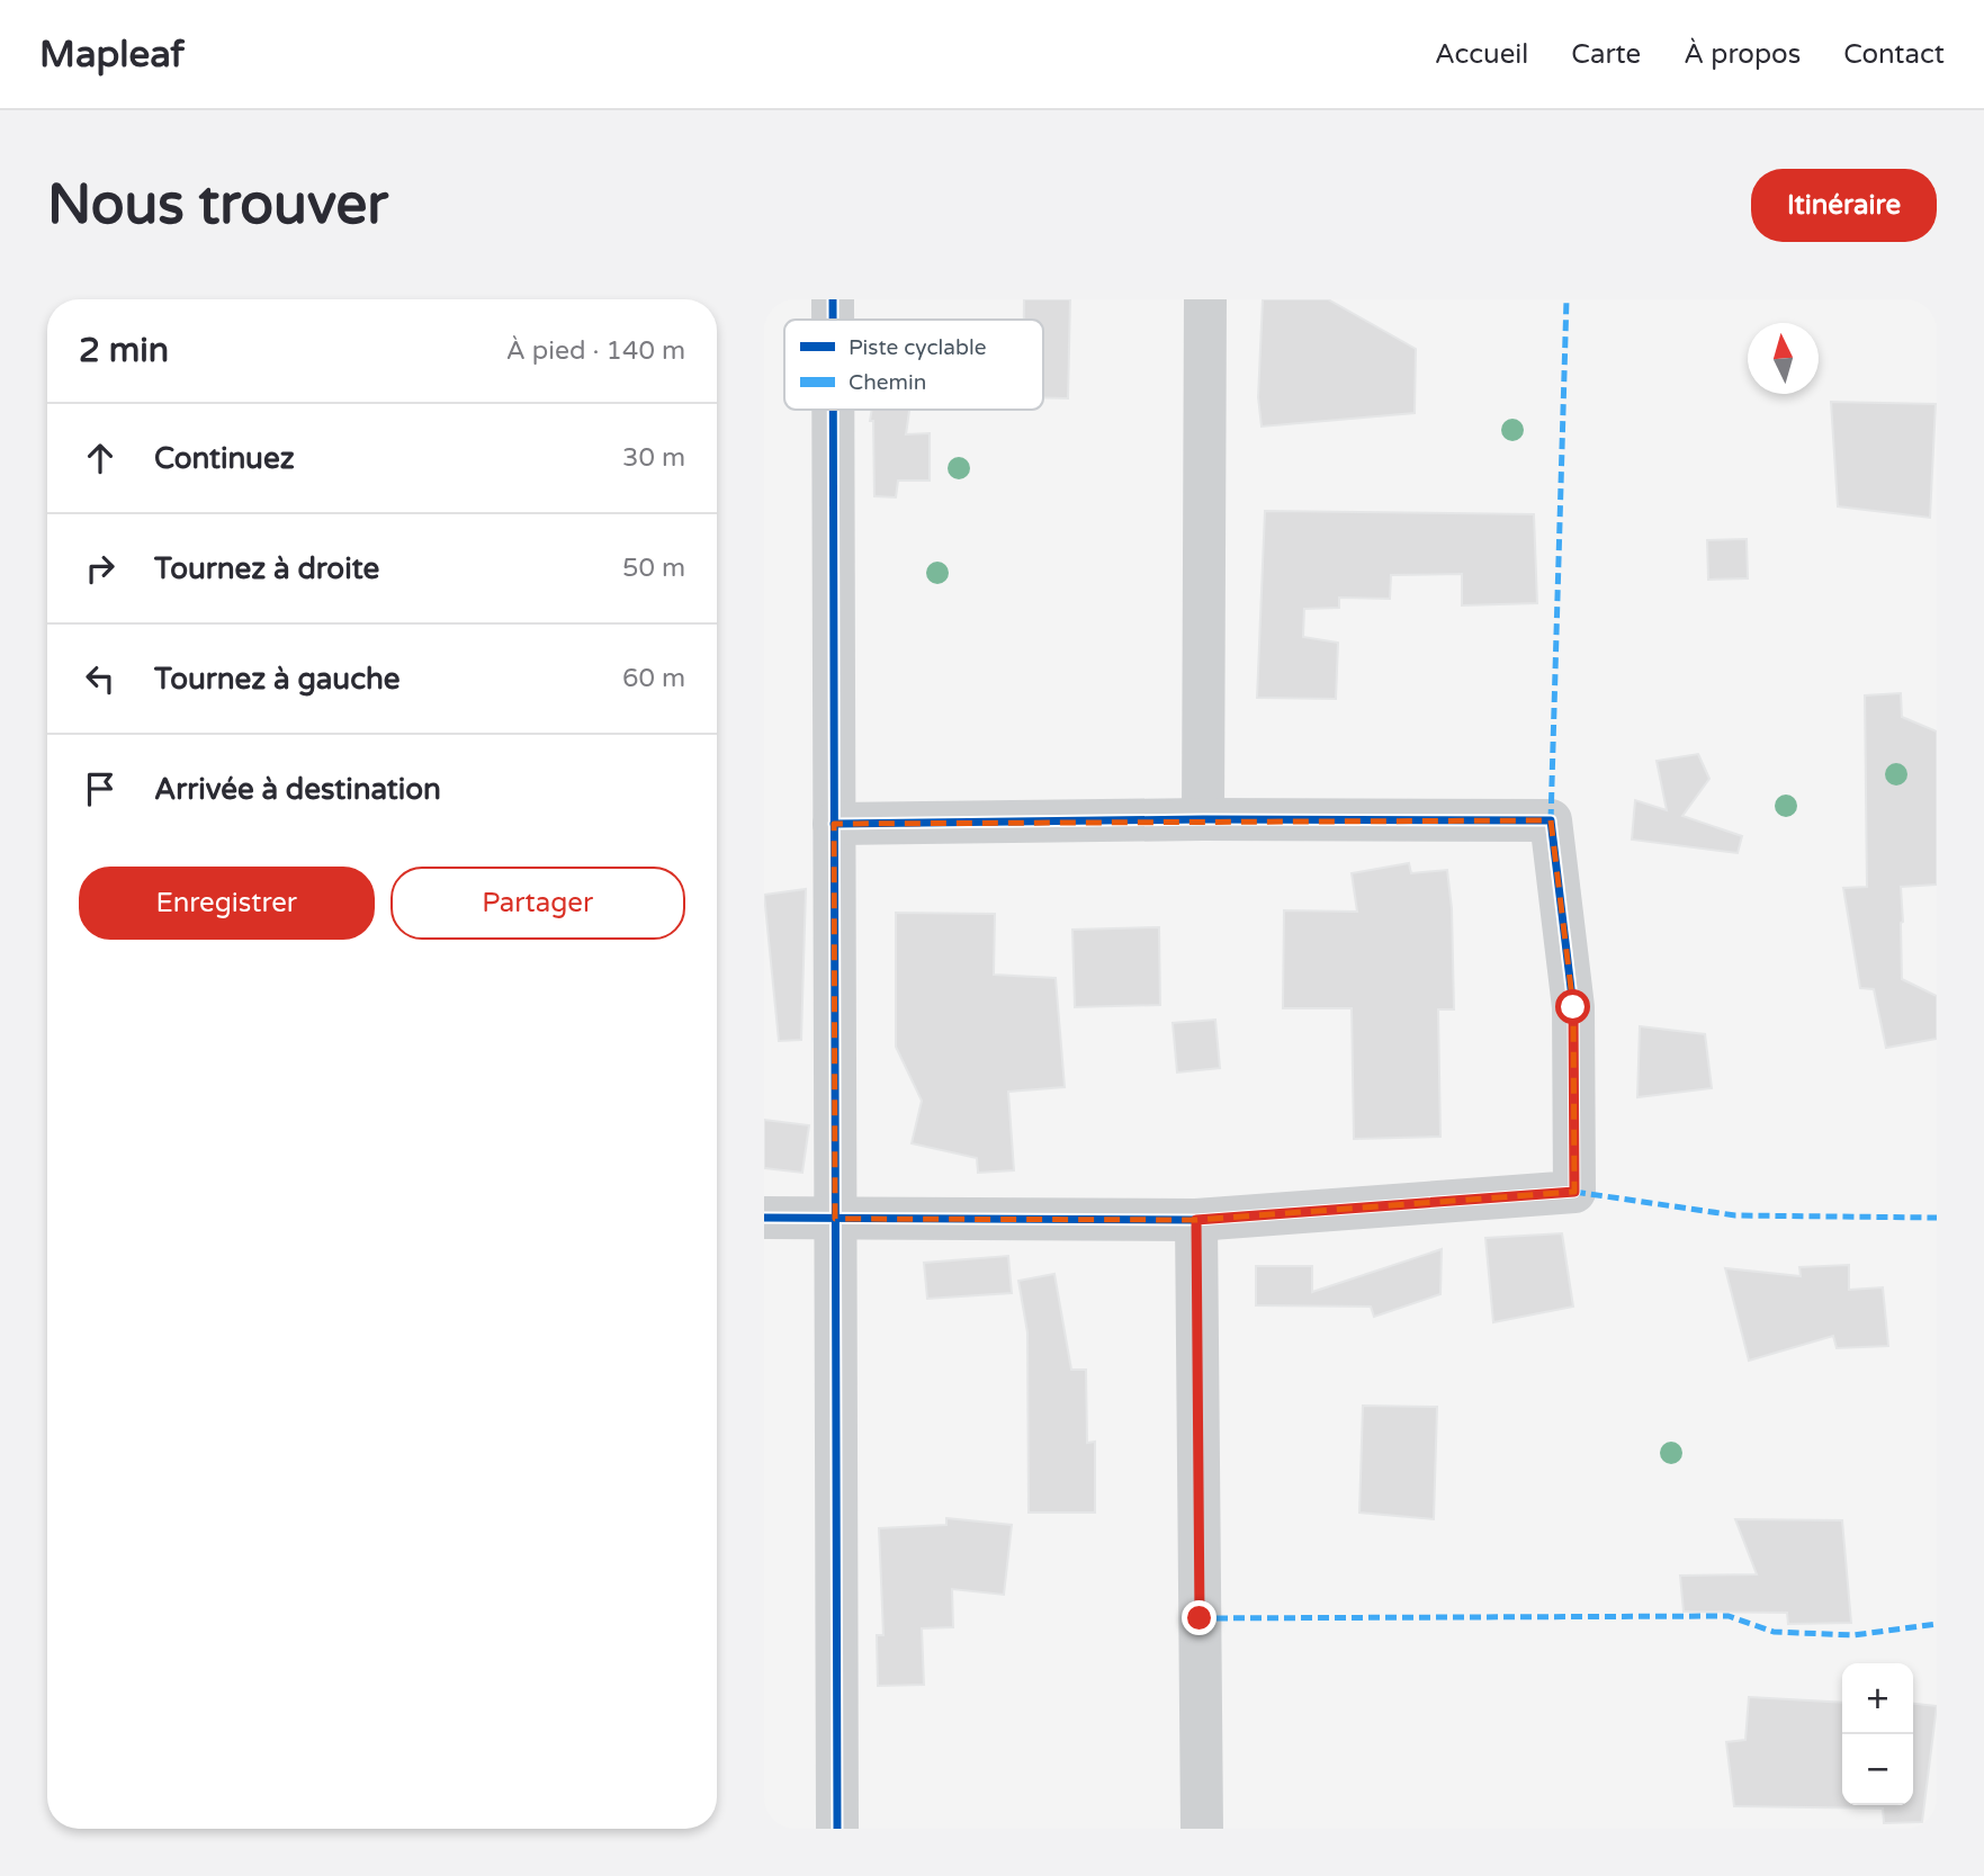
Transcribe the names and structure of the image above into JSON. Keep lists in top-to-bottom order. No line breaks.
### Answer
{"legend":["Piste cyclable","Chemin"],"north":"top","page":{"header":"Mapleaf","nav":["Accueil","Carte","À propos","Contact"],"buttons":["Itinéraire",["Enregistrer","Partager"]],"title":"Nous trouver","heading":["2 min","À pied · 140 m"],"list":[["Continuez","30 m"],["Tournez à droite","50 m"],["Tournez à gauche","60 m"],"Arrivée à destination"],"map_buttons":["+","−"]}}
